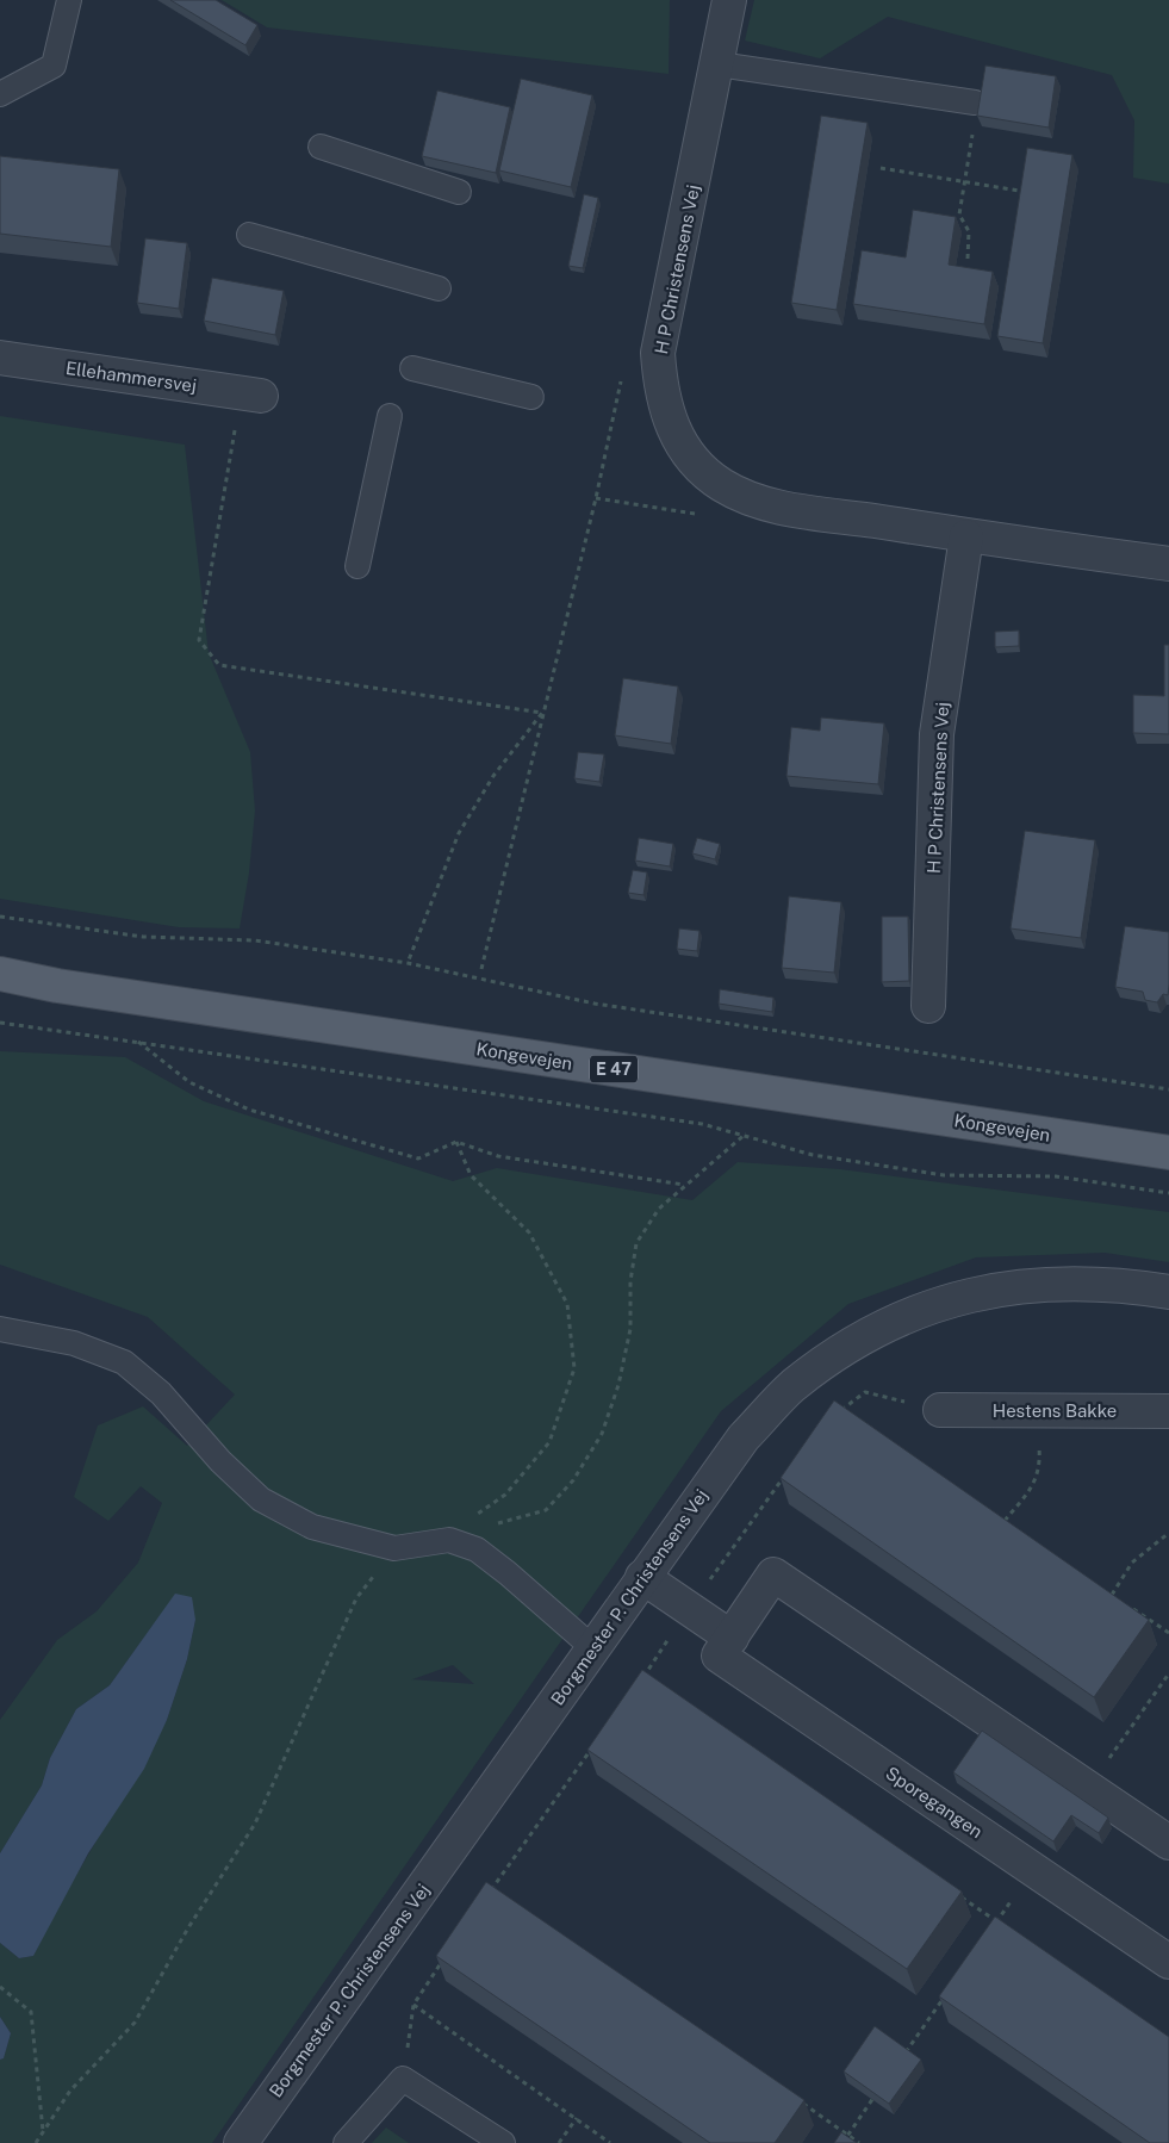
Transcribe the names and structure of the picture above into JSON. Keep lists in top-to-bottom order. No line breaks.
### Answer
{"streets":{"main road":["Kongevejen","E 47"],"street":["H P Christensens Vej","Ellehammersvej","Hestens Bakke","Borgmester P. Christensens Vej","Sporegangen"]}}
